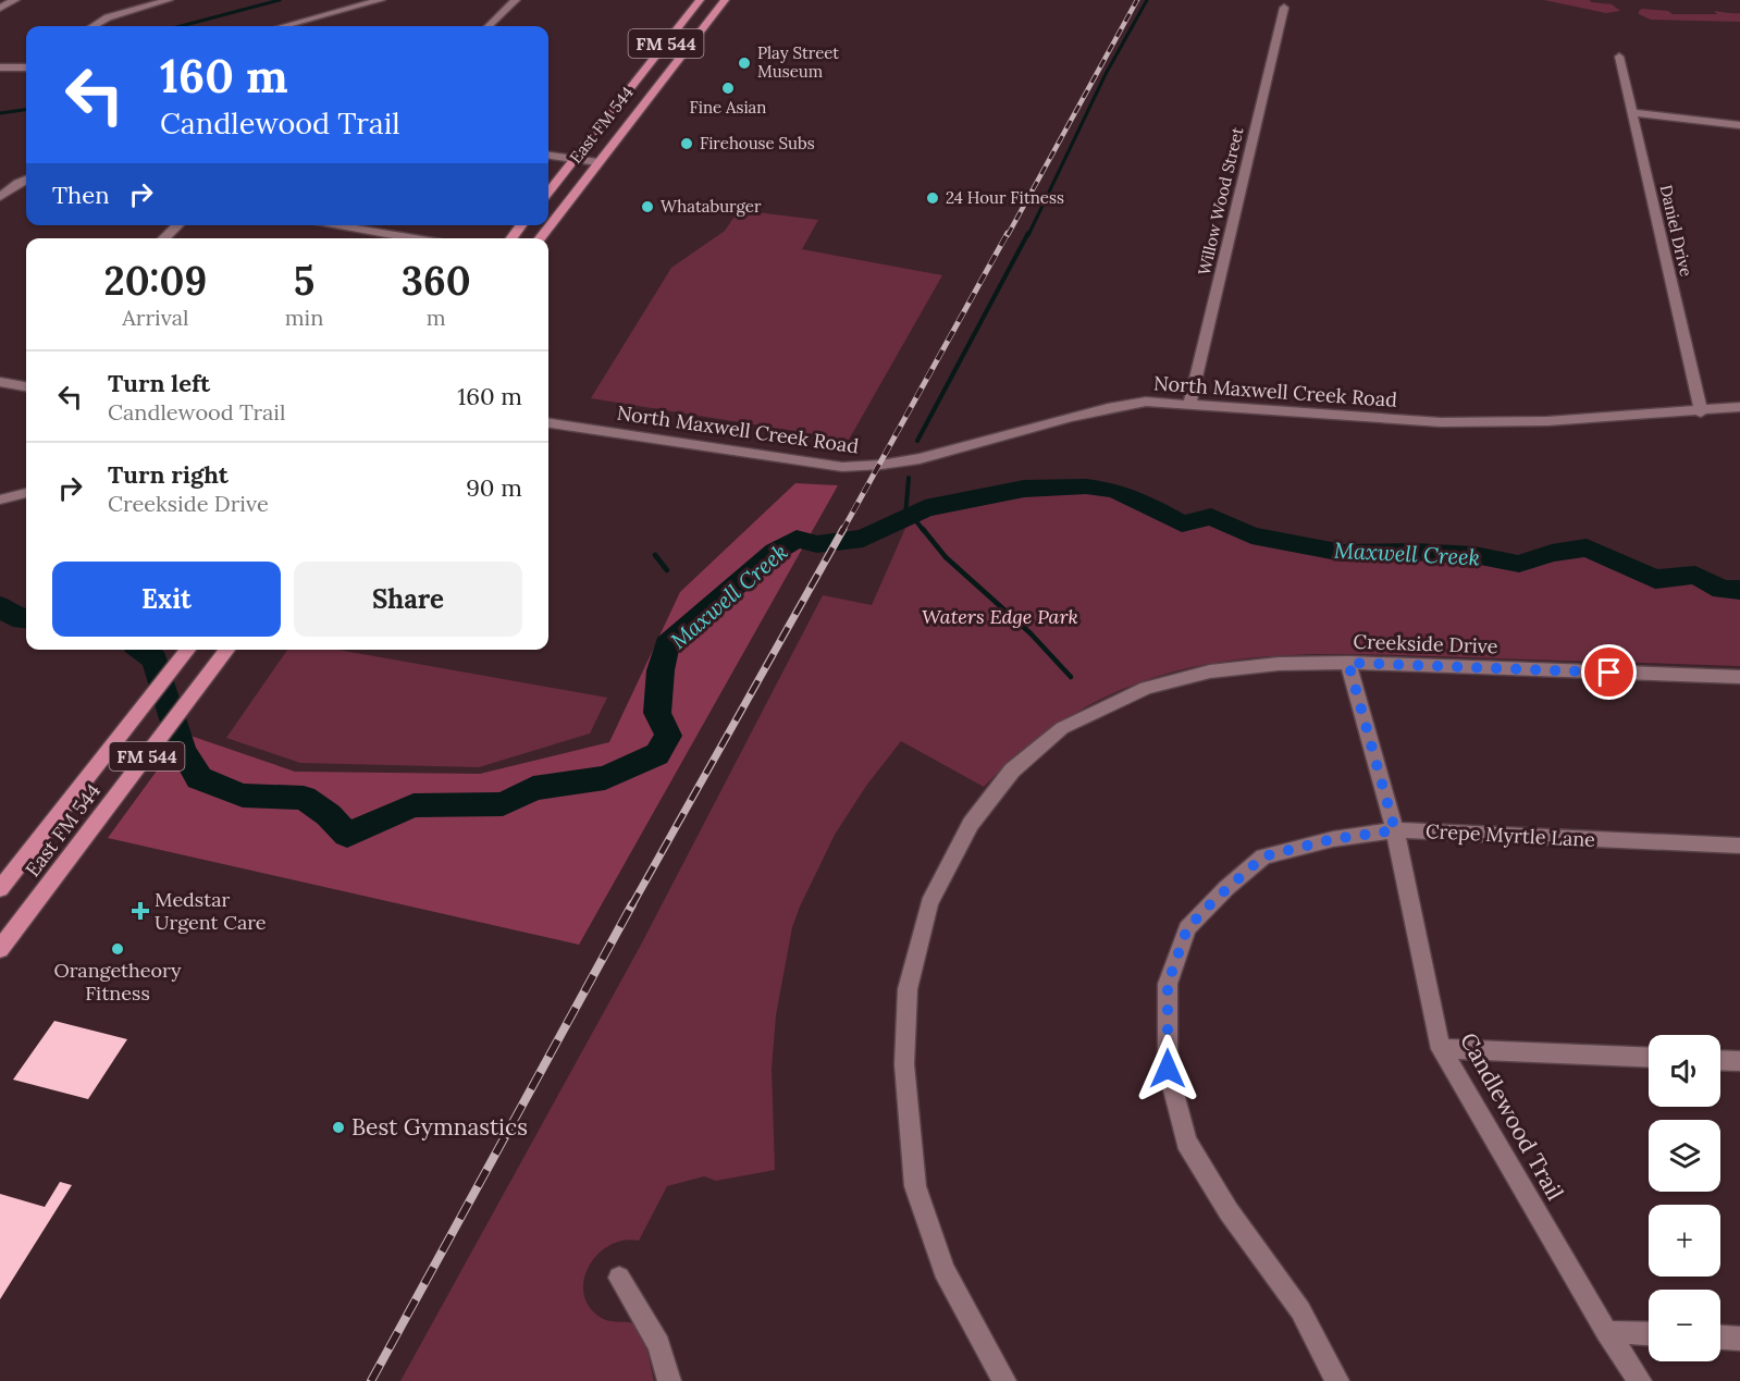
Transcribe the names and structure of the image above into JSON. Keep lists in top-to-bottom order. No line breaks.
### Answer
{"streets":{"main road":["FM 544","East FM 544"],"street":["Willow Wood Street","Daniel Drive","North Maxwell Creek Road","Creekside Drive","Crepe Myrtle Lane","Candlewood Trail"]},"crossings":[["Willow Wood Street","North Maxwell Creek Road"],["Daniel Drive","North Maxwell Creek Road"],["Creekside Drive","Candlewood Trail"],["Crepe Myrtle Lane","Candlewood Trail"]],"water":["Maxwell Creek"],"parks":["Waters Edge Park"],"places":{"other":["Play Street Museum","Fine Asian","Firehouse Subs","24 Hour Fitness","Whataburger","Orangetheory Fitness","Best Gymnastics"],"health":["Medstar Urgent Care"]},"page":{"turn":["160 m","Candlewood Trail"],"then":"Then","eta":["20:09","Arrival","5","min","360","m"],"list":[{"name":"Turn left","note":"Candlewood Trail","value":"160 m"},{"name":"Turn right","note":"Creekside Drive","value":"90 m"}],"buttons":["Exit","Share"],"map_buttons":["+","−"]}}
